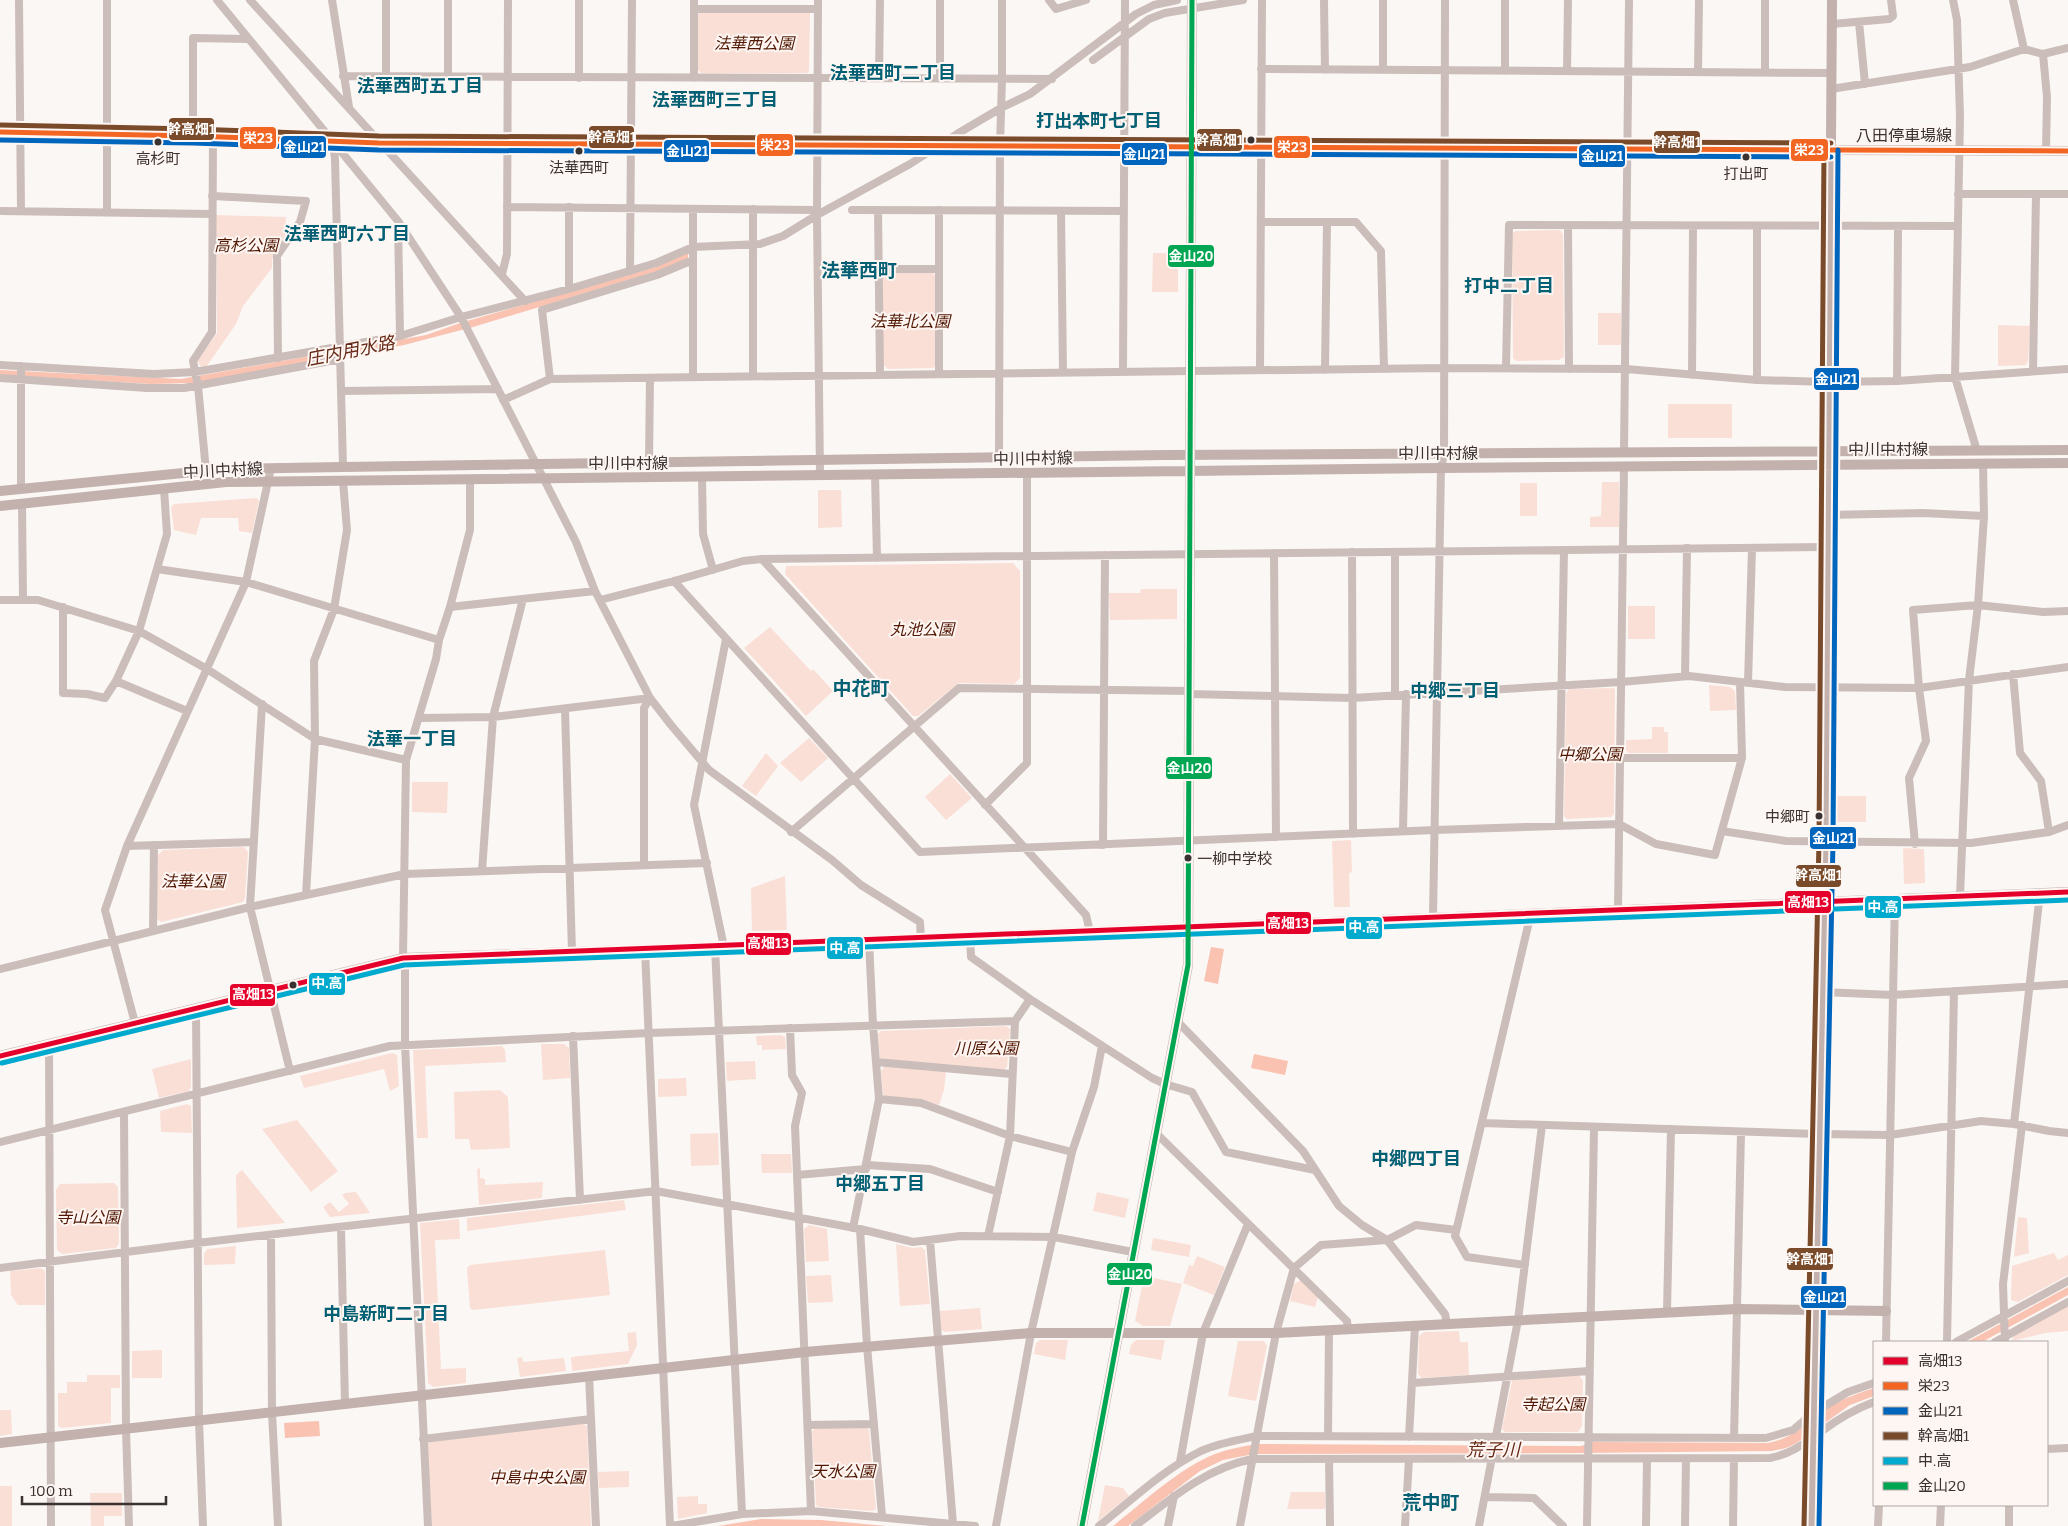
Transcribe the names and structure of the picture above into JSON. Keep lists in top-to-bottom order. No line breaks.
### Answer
{"streets":{"street":["八田停車場線","中川中村線"]},"districts":["法華西町二丁目","法華西町五丁目","法華西町三丁目","打出本町七丁目","法華西町六丁目","法華西町","打中二丁目","中花町","中郷三丁目","法華一丁目","中郷四丁目","中郷五丁目","中島新町二丁目","荒中町"],"water":["庄内用水路","荒子川"],"parks":["法華西公園","高杉公園","法華北公園","丸池公園","中郷公園","法華公園","川原公園","寺山公園","寺起公園","天水公園","中島中央公園"],"places":["高杉町","法華西町","打出町","中郷町","一柳中学校"],"lines":["transit line 金山20","transit line 幹高畑1","transit line 栄23","transit line 金山21","transit line 高畑13","transit line 中.高"],"legend":["高畑13","栄23","金山21","幹高畑1","中.高","金山20"],"scale_bar":"100 m"}
